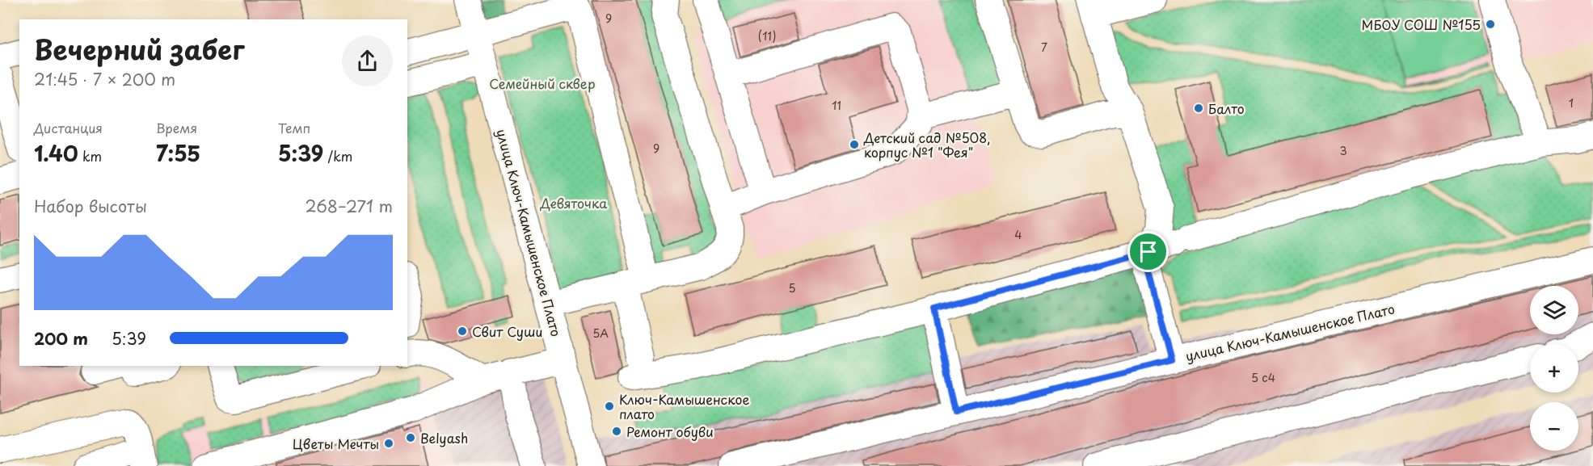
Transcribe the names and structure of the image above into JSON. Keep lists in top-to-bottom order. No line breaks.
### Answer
{"streets":{"street":["улица Ключ-Камышенское Плато"]},"parks":["Семейный сквер","Девяточка"],"places":["МБОУ СОШ №155","Балто","Детский сад №508, корпус №1 \"Фея\"","Свит Суши","Ключ-Камышенское плато","Ремонт обуви","Belyash","Цветы Мечты"],"house_numbers":["9","(11)","7","1","11","9","3","4","5","5А","5 с4"],"page":{"heading":["Вечерний забег","21:45 · 7 × 200 m"],"stats":[["Дистанция","1.40 km"],["Время","7:55"],["Темп","5:39 /km"]],"chart":["Набор высоты","268–271 m"],"map_buttons":["+","−"],"list":[{"name":"200 m","note":"5:39"}]}}
